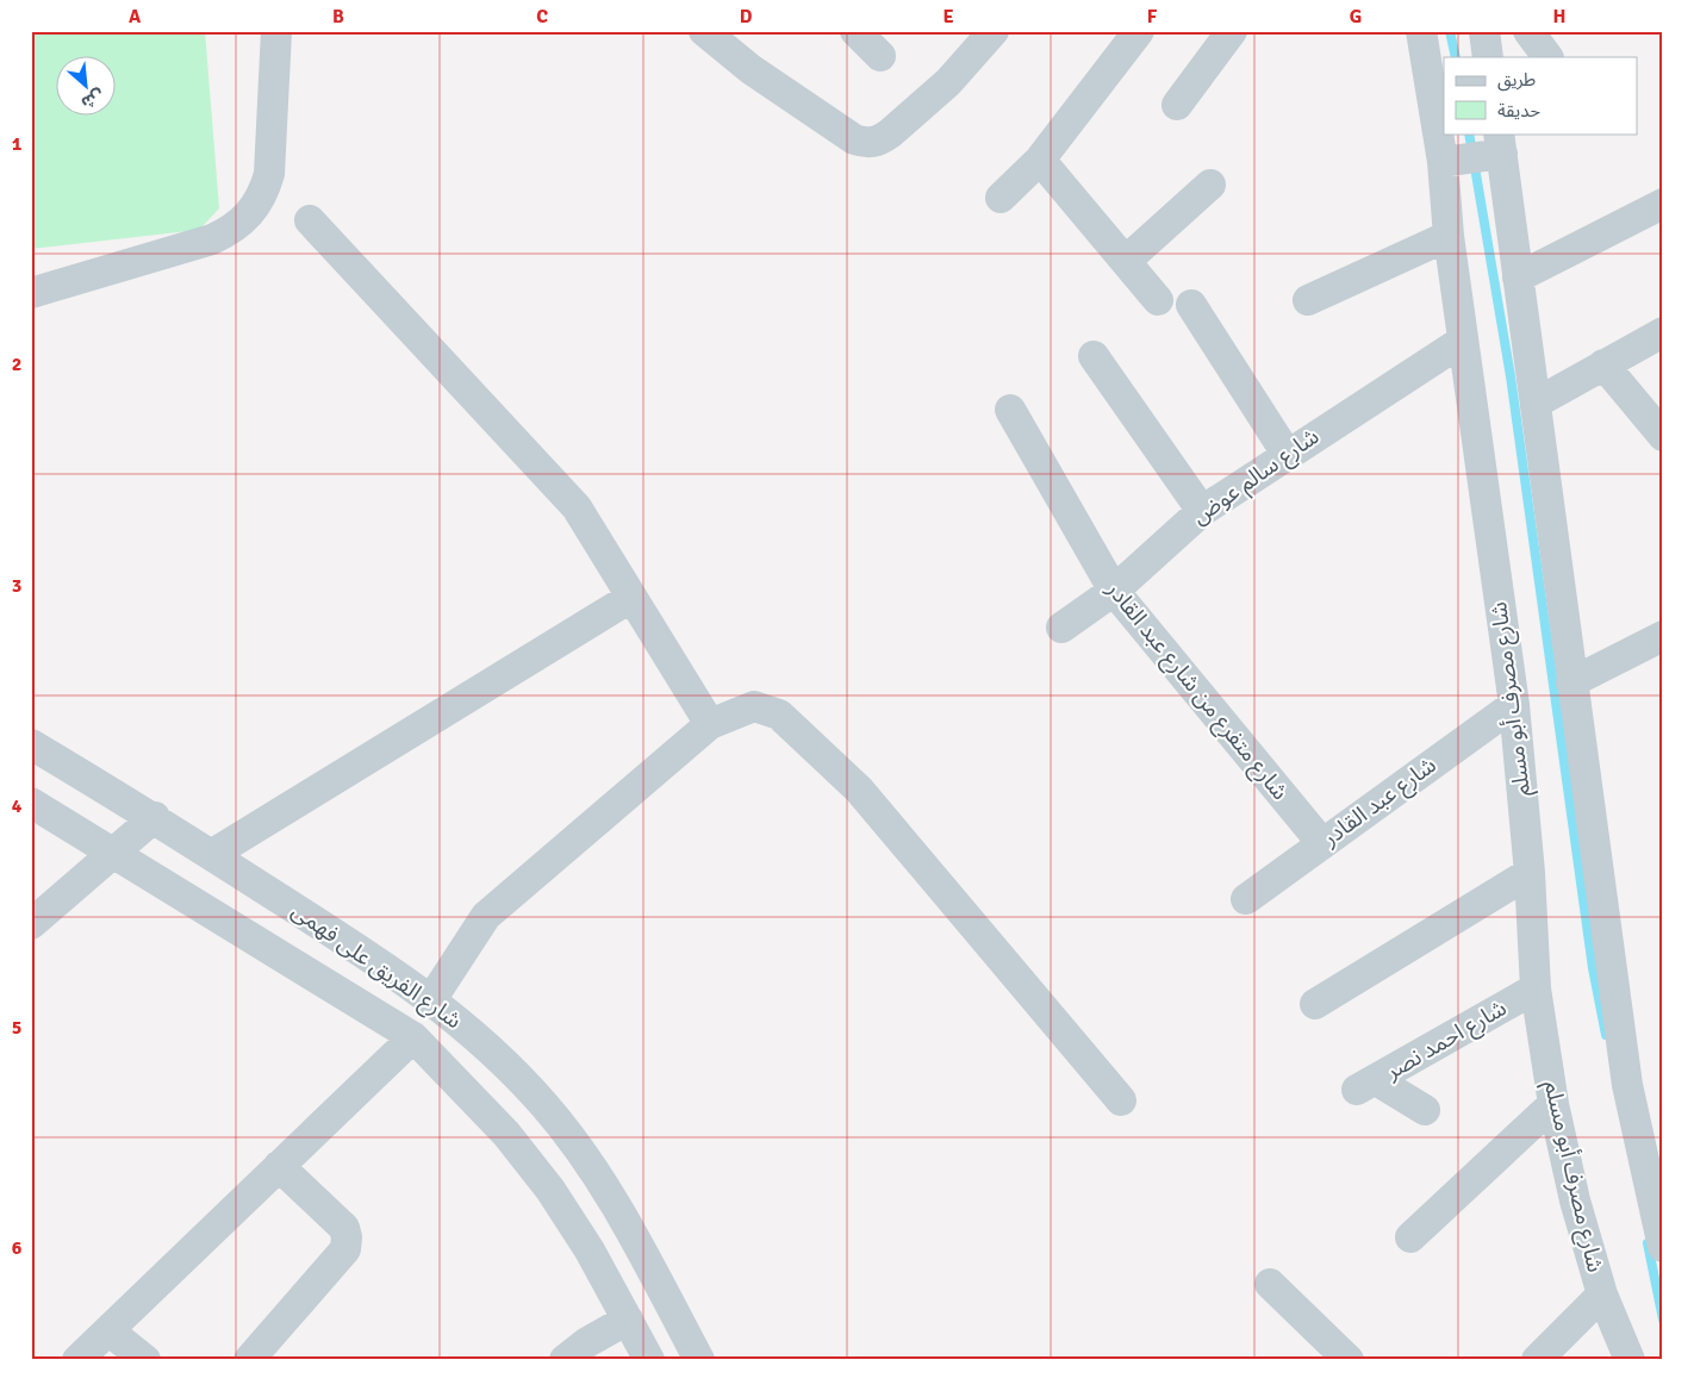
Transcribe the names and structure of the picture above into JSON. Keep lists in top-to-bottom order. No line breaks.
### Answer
{"streets":{"street":["شارع سالم عوض","شارع متفرع من شارع عبد القادر","شارع مصرف أبو مسلم","شارع عبد القادر","شارع الفريق على فهمى","شارع احمد نصر"]},"crossings":[["شارع سالم عوض","شارع متفرع من شارع عبد القادر"],["شارع سالم عوض","شارع مصرف أبو مسلم"],["شارع متفرع من شارع عبد القادر","شارع عبد القادر"],["شارع مصرف أبو مسلم","شارع عبد القادر"],["شارع مصرف أبو مسلم","شارع احمد نصر"]],"legend":["طريق","حديقة"],"north":"bottom right","grid":{"columns":["A","B","C","D","E","F","G","H"],"rows":["1","2","3","4","5","6"]}}
